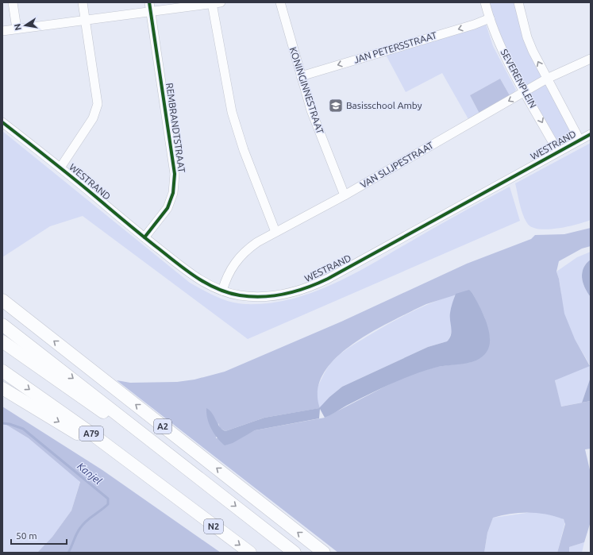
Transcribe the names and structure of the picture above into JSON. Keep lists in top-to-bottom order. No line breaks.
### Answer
{"streets":{"highway":["A2","A79","N2"],"street":["JAN PETERSSTRAAT","SEVERENPLEIN","KONINGINNESTRAAT","REMBRANDTSTRAAT","WESTRAND","VAN SLIJPESTRAAT"]},"crossings":[["JAN PETERSSTRAAT","SEVERENPLEIN"],["JAN PETERSSTRAAT","KONINGINNESTRAAT"],["SEVERENPLEIN","WESTRAND"],["SEVERENPLEIN","VAN SLIJPESTRAAT"],["KONINGINNESTRAAT","VAN SLIJPESTRAAT"],["REMBRANDTSTRAAT","WESTRAND"],["WESTRAND","VAN SLIJPESTRAAT"],["A2","A79"],["A79","N2"]],"one_way":["JAN PETERSSTRAAT","VAN SLIJPESTRAAT"],"water":["Kanjel"],"places":{"school or university":["Basisschool Amby"]},"scale_bar":"50 m","north":"left"}
